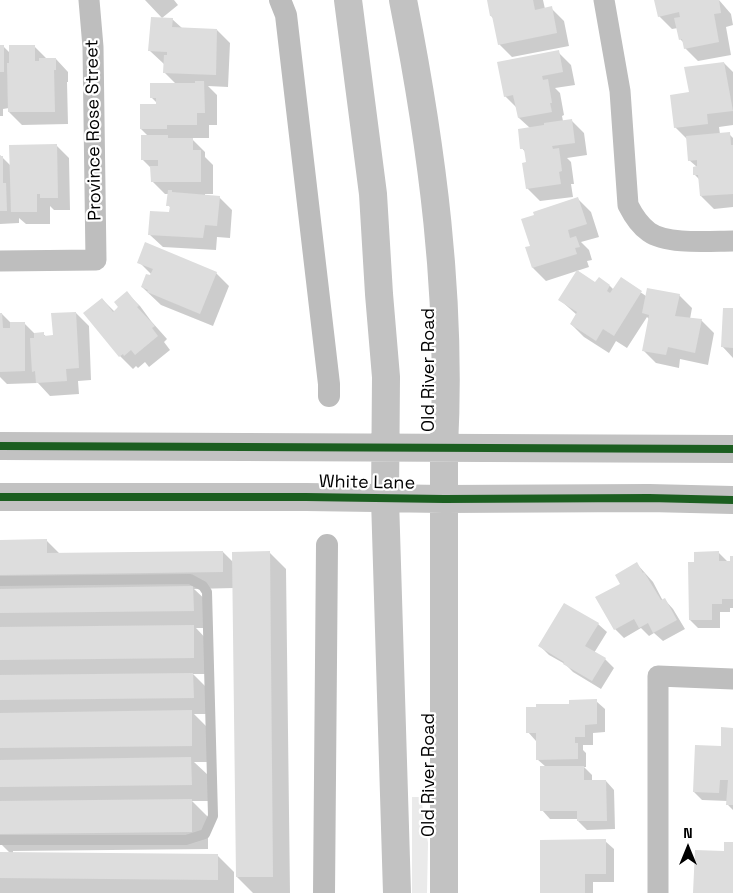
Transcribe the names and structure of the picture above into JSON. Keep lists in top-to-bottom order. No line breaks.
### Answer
{"streets":{"main road":["Old River Road","White Lane"],"street":["Province Rose Street"]},"crossings":[["Old River Road","White Lane"]],"north":"top"}
